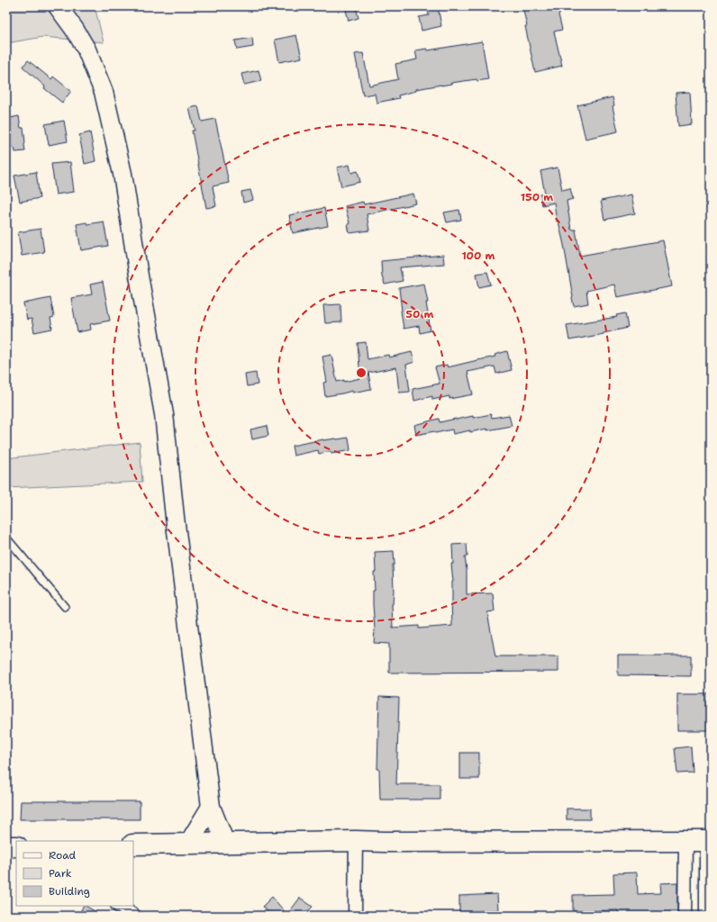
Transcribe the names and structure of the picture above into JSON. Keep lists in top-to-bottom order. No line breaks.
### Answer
{"legend":["Road","Park","Building"],"rings":["150 m","100 m","50 m"]}
